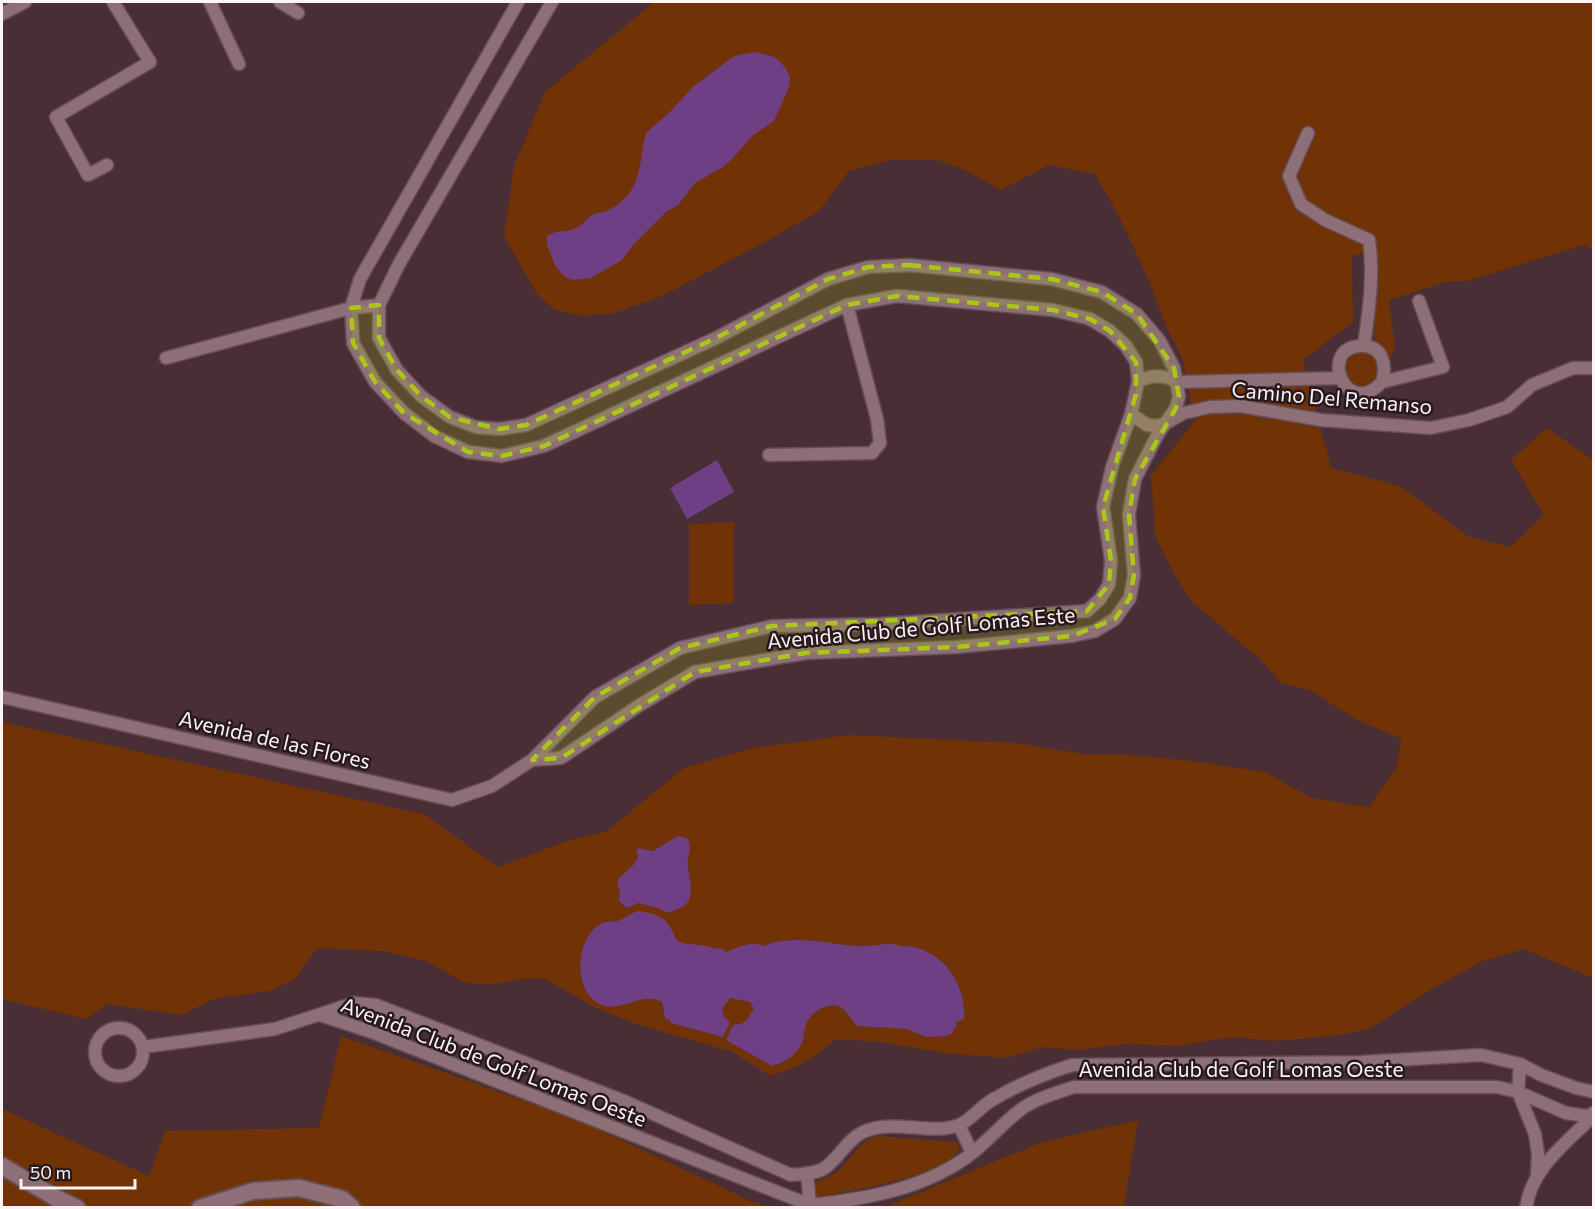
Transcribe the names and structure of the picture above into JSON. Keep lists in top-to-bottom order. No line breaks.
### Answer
{"streets":{"street":["Camino Del Remanso","Avenida Club de Golf Lomas Este","Avenida de las Flores","Avenida Club de Golf Lomas Oeste"]},"crossings":[["Camino Del Remanso","Avenida Club de Golf Lomas Este"],["Avenida Club de Golf Lomas Este","Avenida de las Flores"]],"scale_bar":"50 m"}
